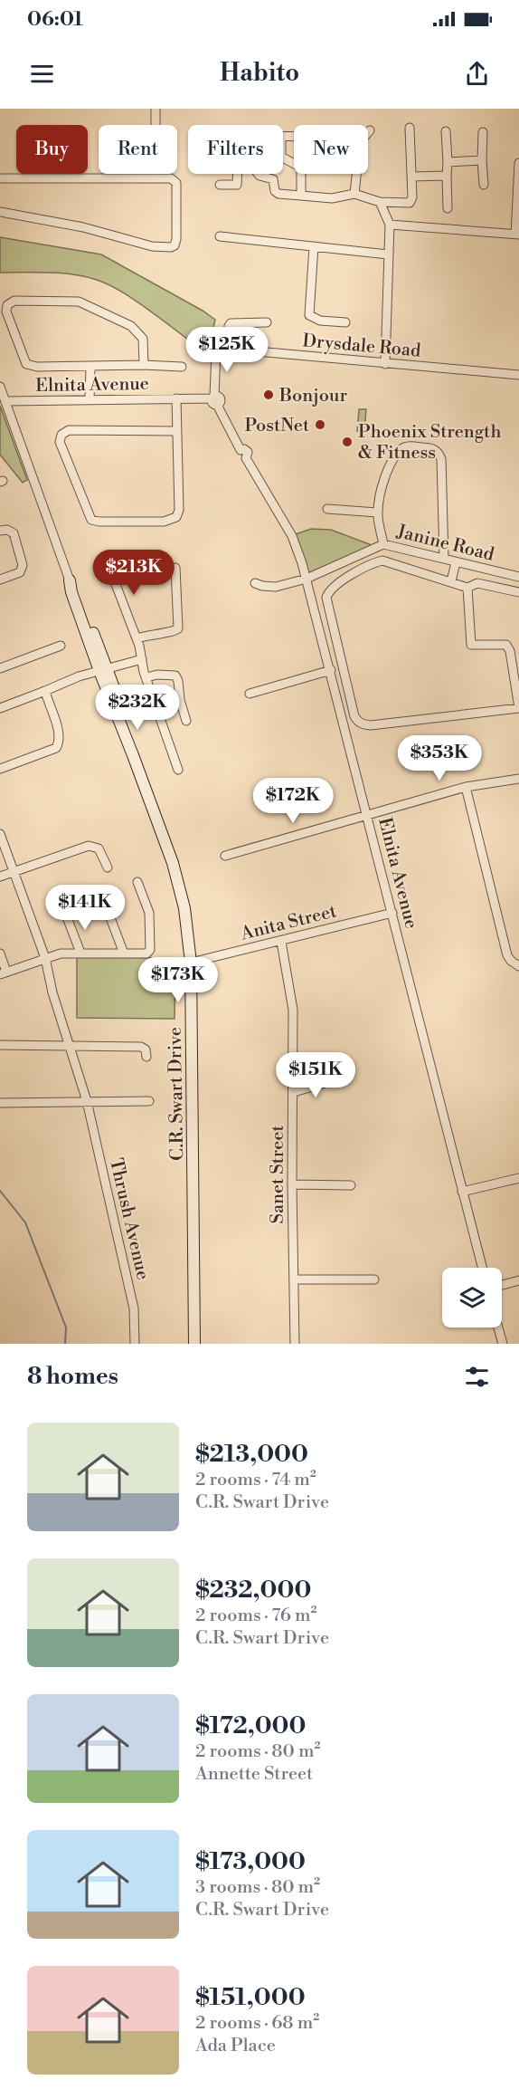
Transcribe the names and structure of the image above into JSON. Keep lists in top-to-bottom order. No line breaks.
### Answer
{"streets":{"street":["Drysdale Road","Elnita Avenue","Janine Road","Anita Street","C.R. Swart Drive","Sanet Street","Thrush Avenue"]},"crossings":[["Drysdale Road","Elnita Avenue"],["Elnita Avenue","Janine Road"],["Elnita Avenue","Anita Street"],["Elnita Avenue","C.R. Swart Drive"],["Anita Street","C.R. Swart Drive"],["Anita Street","Sanet Street"]],"places":["Bonjour","PostNet","Phoenix Strength & Fitness"],"page":{"status":"06:01","header":"Habito","chip":["Buy","Rent","Filters","New"],"price":["$125K","$213K","$232K","$353K","$172K","$141K","$173K","$151K"],"heading":"8 homes","list":[{"name":"$213,000","note":"2 rooms · 74 m² · C.R. Swart Drive"},{"name":"$232,000","note":"2 rooms · 76 m² · C.R. Swart Drive"},{"name":"$172,000","note":"2 rooms · 80 m² · Annette Street"},{"name":"$173,000","note":"3 rooms · 80 m² · C.R. Swart Drive"},{"name":"$151,000","note":"2 rooms · 68 m² · Ada Place"}]}}
